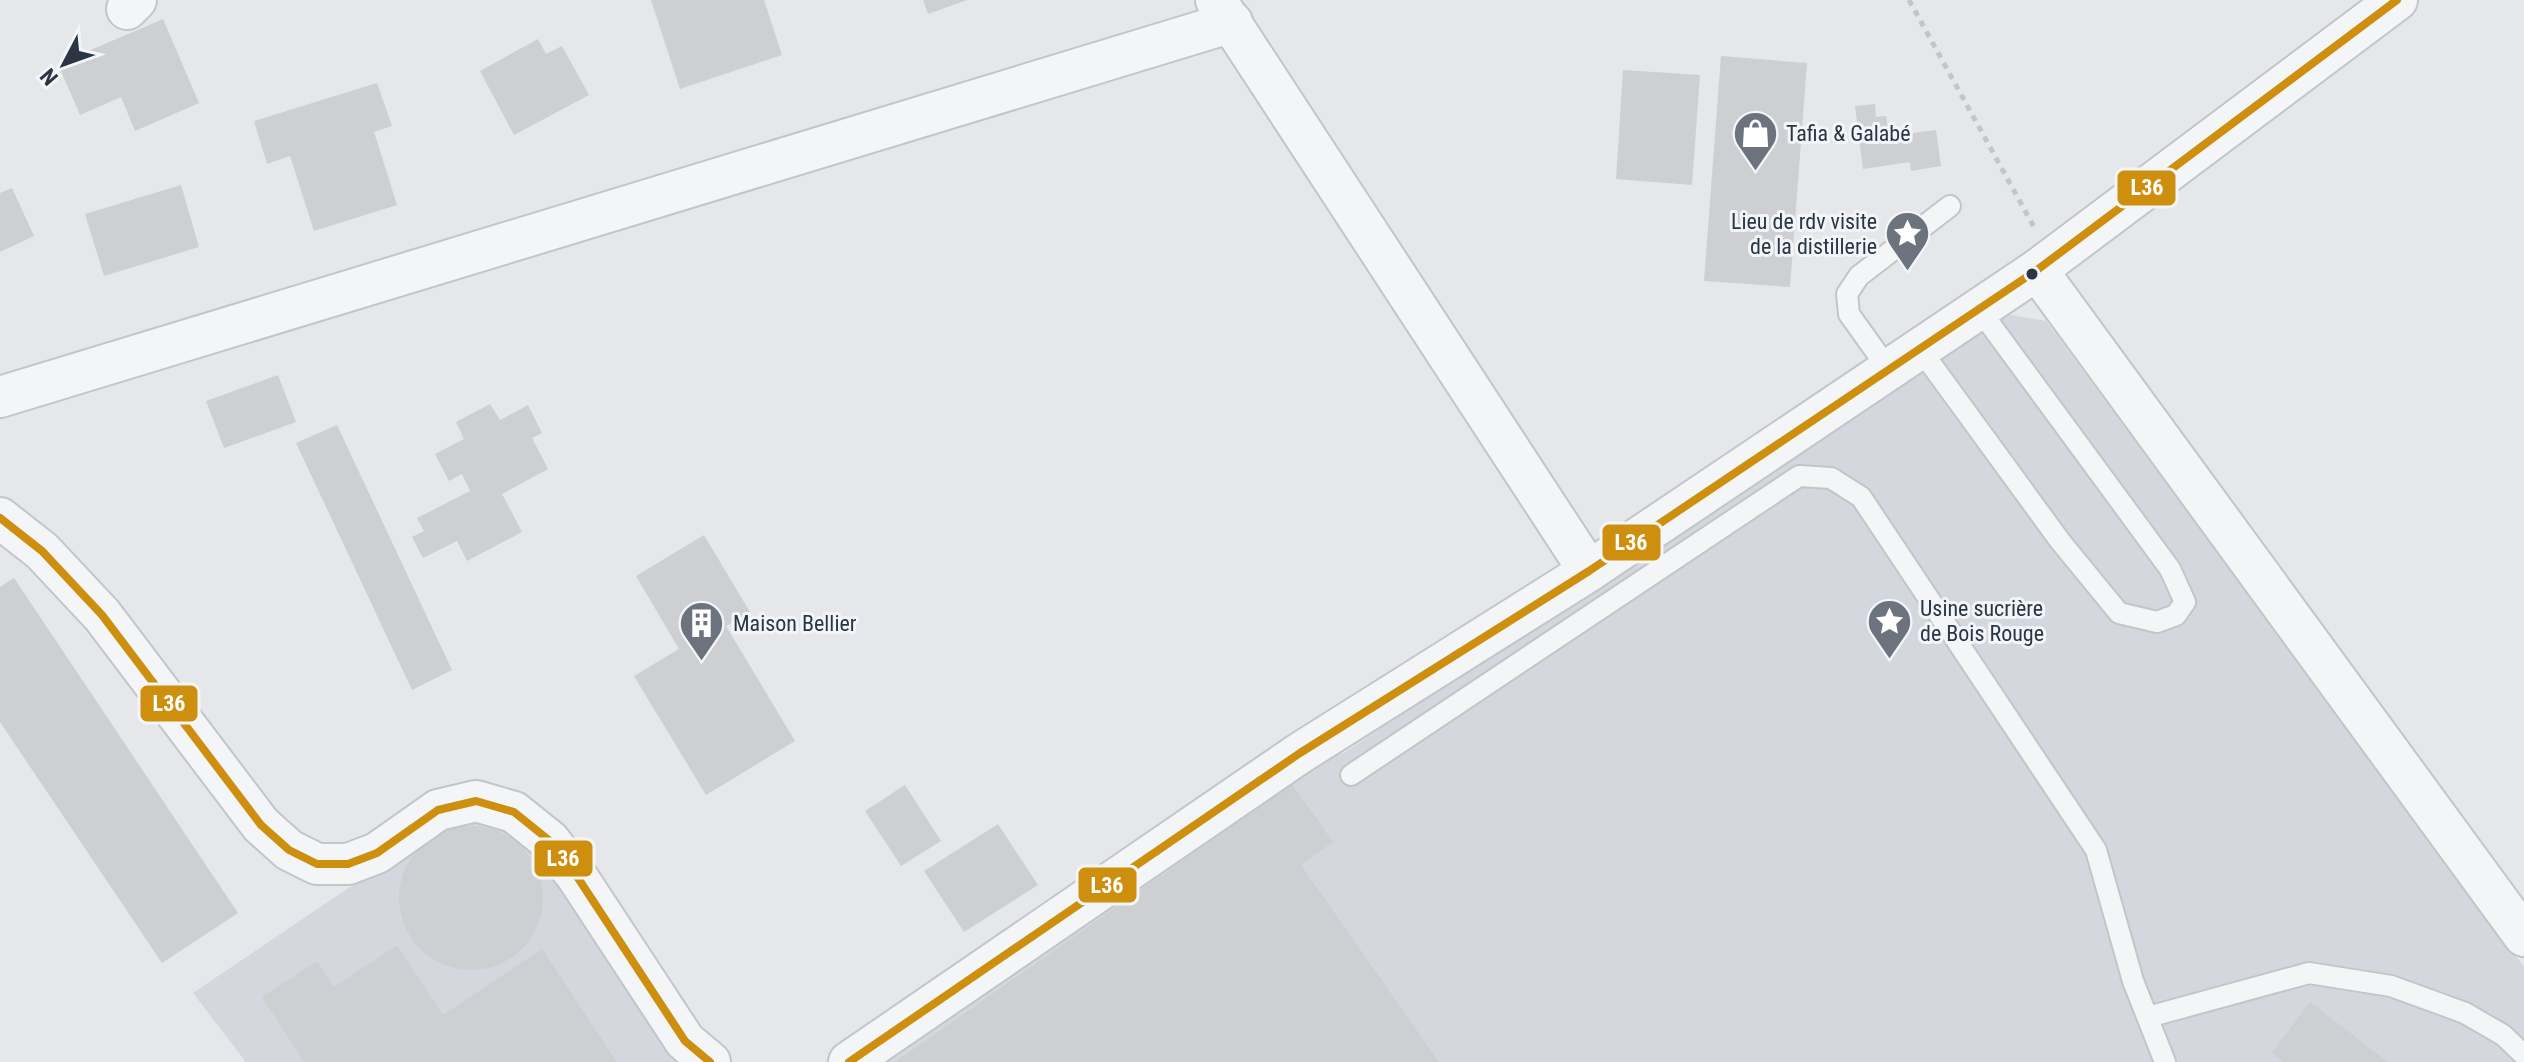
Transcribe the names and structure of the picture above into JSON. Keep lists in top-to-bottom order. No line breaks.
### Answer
{"places":{"shop":["Tafia & Galabé"],"place":["Lieu de rdv visite de la distillerie","Usine sucrière de Bois Rouge"],"building":["Maison Bellier"]},"lines":["transit line L36"],"north":"bottom left"}
